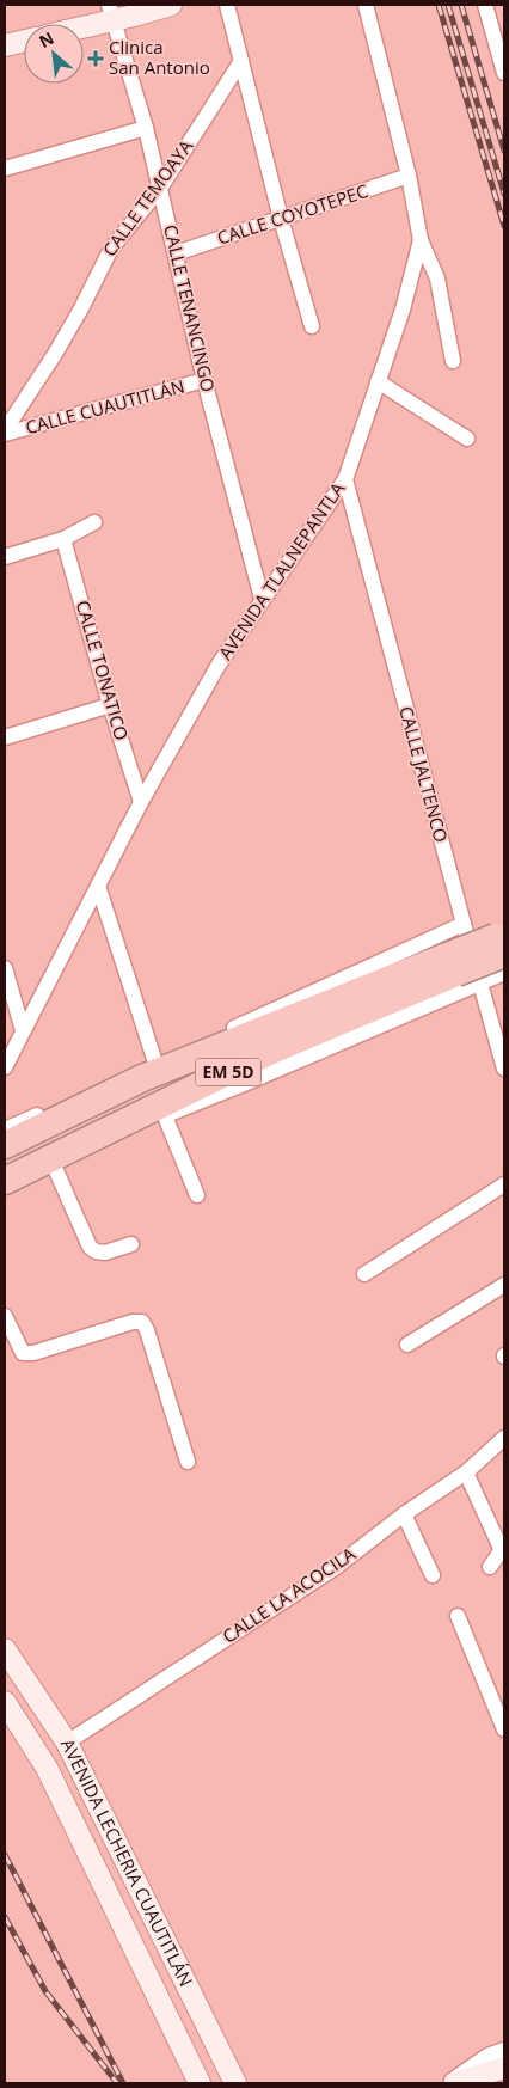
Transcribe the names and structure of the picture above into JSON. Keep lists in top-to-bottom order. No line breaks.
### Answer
{"streets":{"highway":["EM 5D"],"main road":["AVENIDA LECHERIA CUAUTITLÁN"],"street":["CALLE TEMOAYA","CALLE COYOTEPEC","CALLE TENANCINGO","CALLE CUAUTITLÁN","AVENIDA TLALNEPANTLA","CALLE TONATICO","CALLE JALTENCO","CALLE LA ACOCILA"]},"crossings":[["CALLE TEMOAYA","CALLE TENANCINGO"],["CALLE TEMOAYA","CALLE CUAUTITLÁN"],["CALLE COYOTEPEC","CALLE TENANCINGO"],["CALLE COYOTEPEC","AVENIDA TLALNEPANTLA"],["CALLE TENANCINGO","CALLE CUAUTITLÁN"],["CALLE TENANCINGO","AVENIDA TLALNEPANTLA"],["AVENIDA TLALNEPANTLA","CALLE TONATICO"],["AVENIDA TLALNEPANTLA","CALLE JALTENCO"],["CALLE JALTENCO","EM 5D"],["CALLE LA ACOCILA","AVENIDA LECHERIA CUAUTITLÁN"]],"places":{"health":["Clinica San Antonio"]},"north":"top left"}
